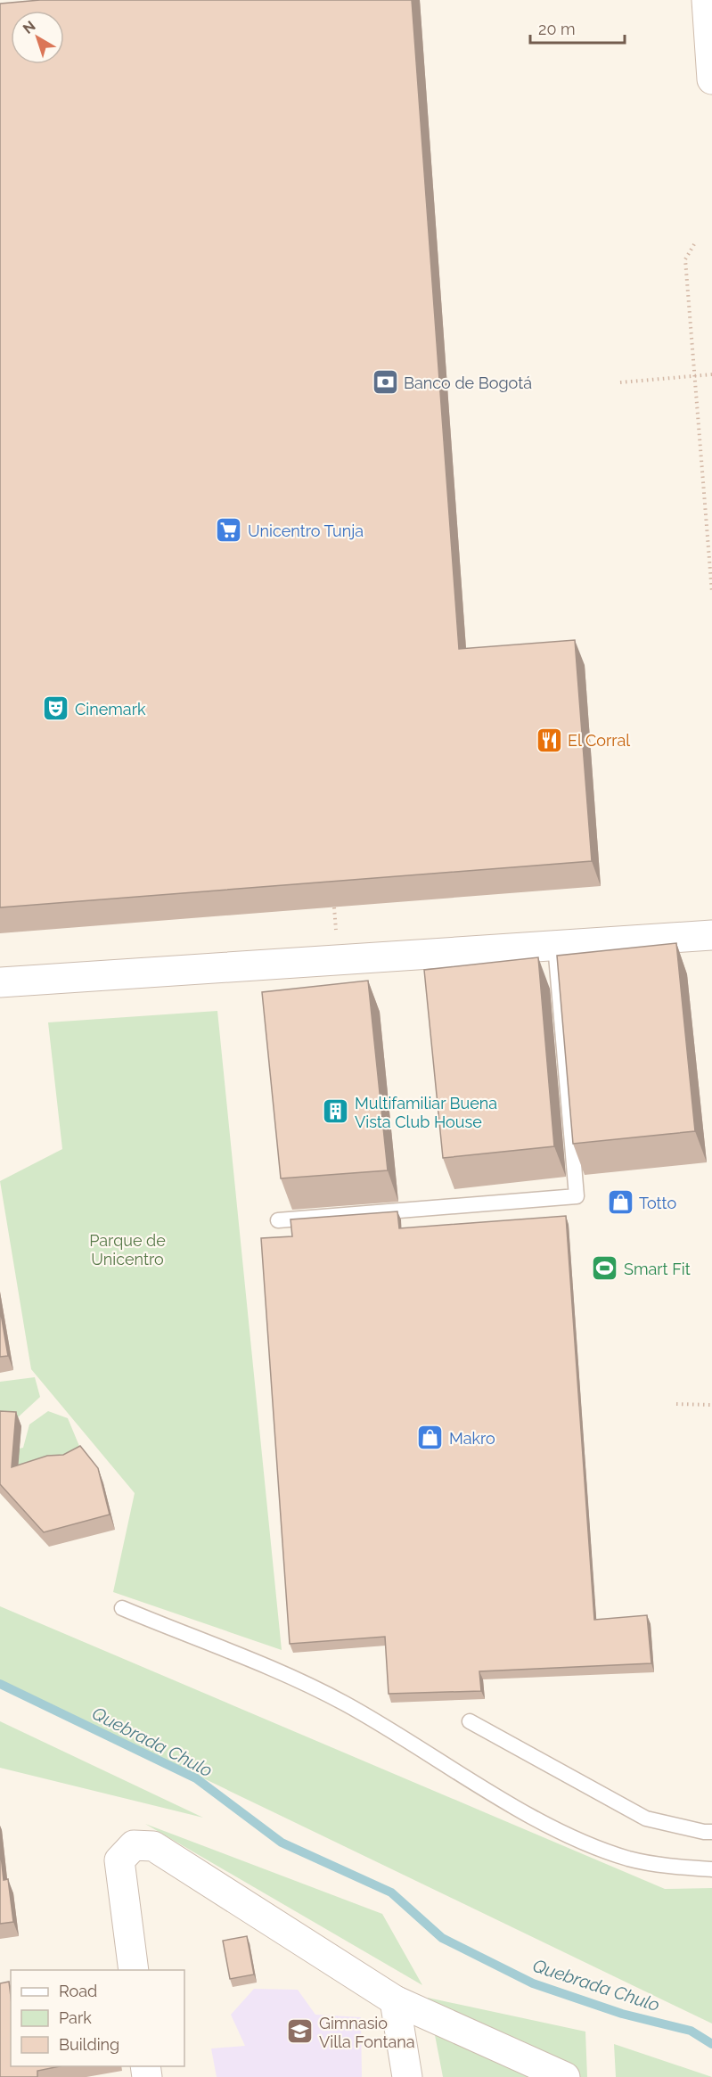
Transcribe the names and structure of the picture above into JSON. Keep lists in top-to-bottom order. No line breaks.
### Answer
{"water":["Quebrada Chulo"],"parks":["Parque de Unicentro"],"places":{"bank":["Banco de Bogotá"],"supermarket":["Unicentro Tunja"],"theatre":["Cinemark"],"restaurant":["El Corral"],"building":["Multifamiliar Buena Vista Club House"],"shop":["Totto","Makro"],"sports":["Smart Fit"],"school or university":["Gimnasio Villa Fontana"]},"legend":["Road","Park","Building"],"scale_bar":"20 m","north":"top left"}
